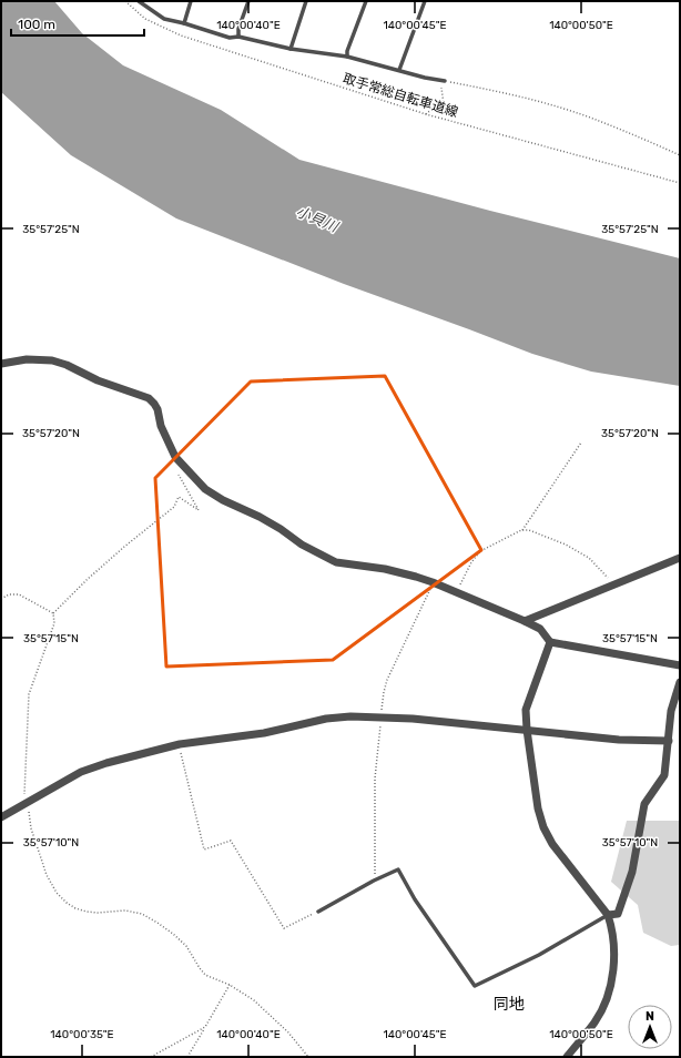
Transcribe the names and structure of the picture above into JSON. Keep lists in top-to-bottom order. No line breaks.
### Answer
{"streets":{"path":["取手常総自転車道線"]},"districts":["同地"],"water":["小貝川"],"scale_bar":"100 m","north":"top","coordinates":["140°00'40\"E","140°00'45\"E","140°00'50\"E","35°57'25\"N","35°57'20\"N","35°57'15\"N","35°57'10\"N","140°00'35\"E"]}
